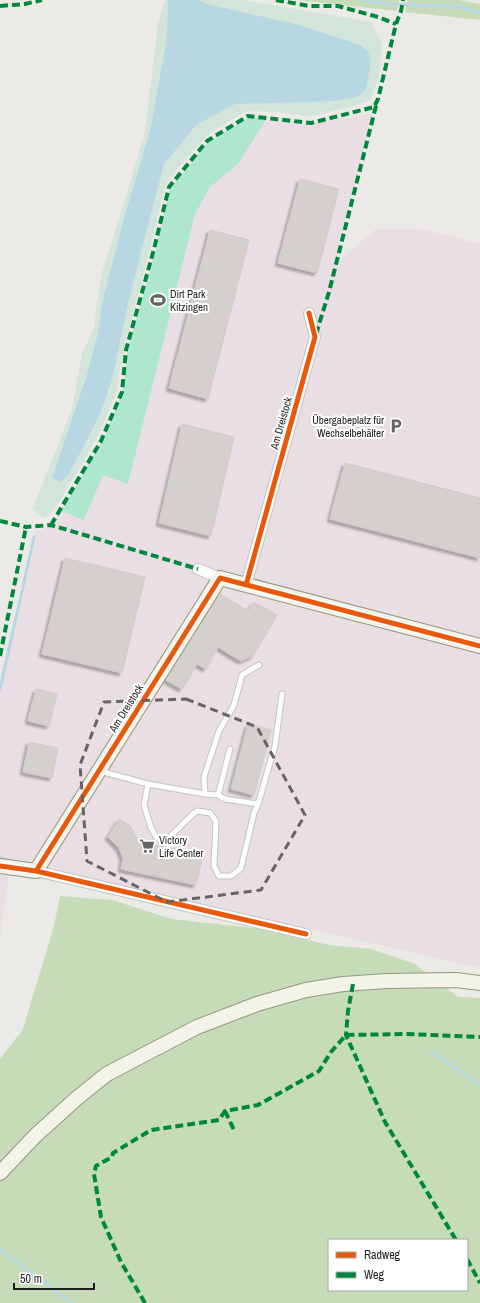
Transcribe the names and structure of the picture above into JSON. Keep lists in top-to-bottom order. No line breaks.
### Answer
{"streets":{"street":["Am Dreistock"]},"places":{"sports":["Dirt Park Kitzingen"],"parking":["Übergabeplatz für Wechselbehälter"],"supermarket":["Victory Life Center"]},"legend":["Radweg","Weg"],"scale_bar":"50 m"}
